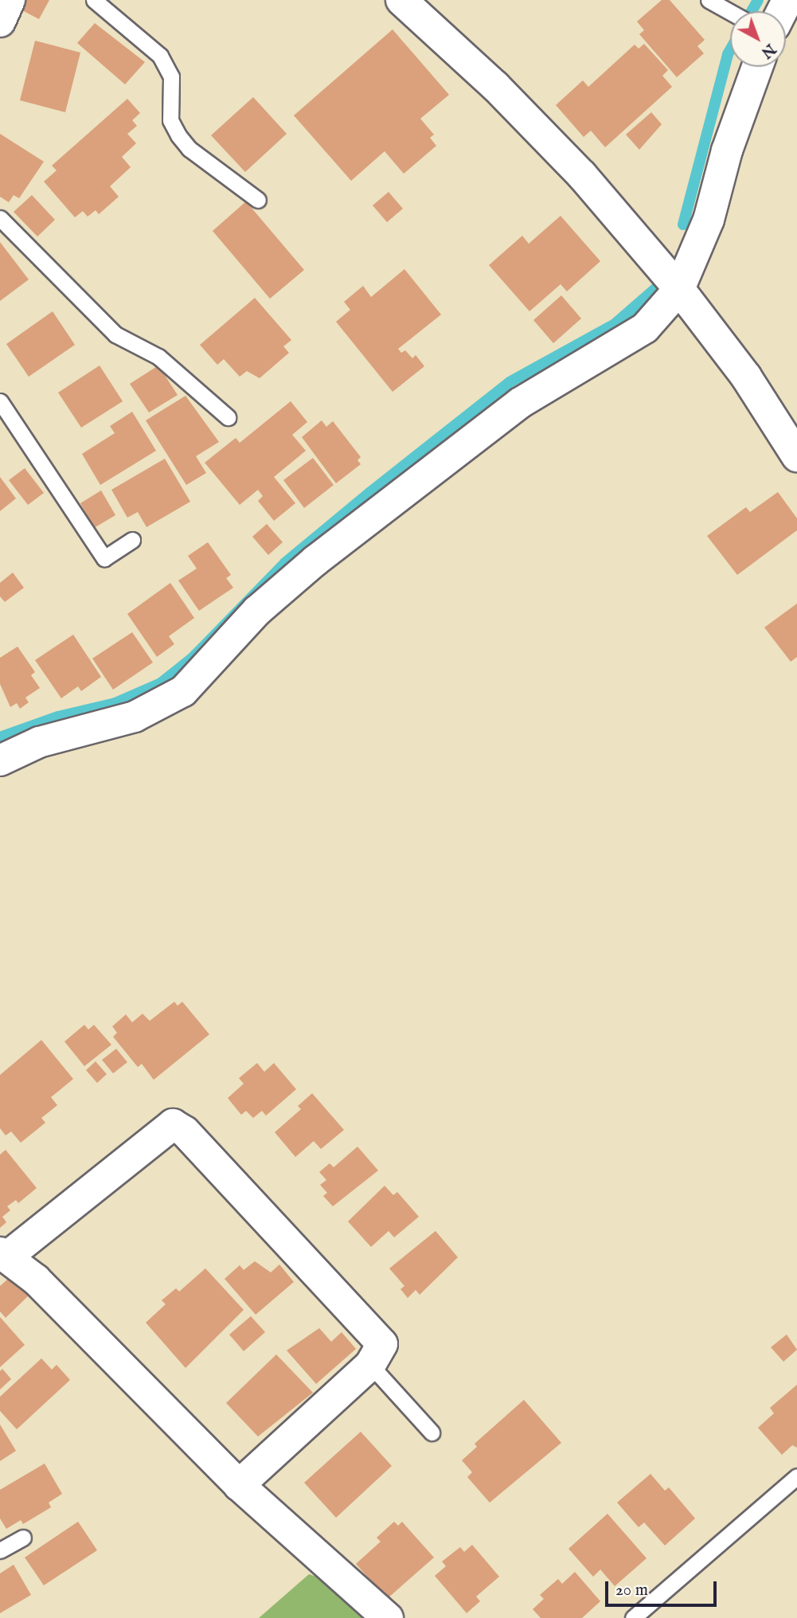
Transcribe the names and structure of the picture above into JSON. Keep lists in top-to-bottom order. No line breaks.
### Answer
{"scale_bar":"20 m","north":"bottom right"}
